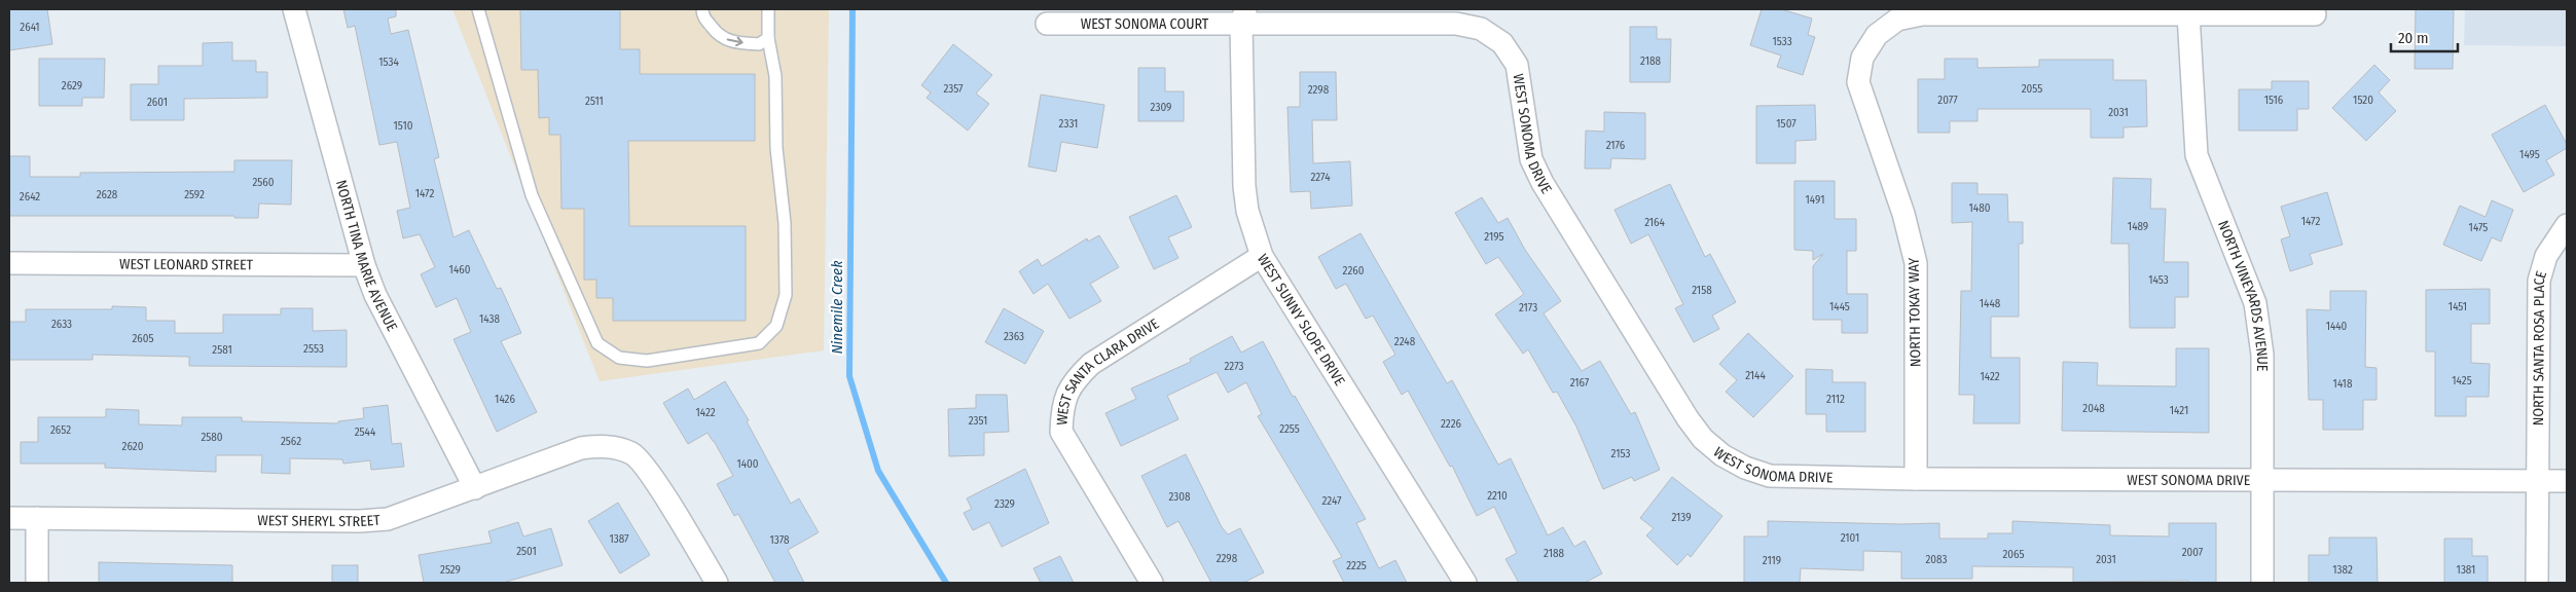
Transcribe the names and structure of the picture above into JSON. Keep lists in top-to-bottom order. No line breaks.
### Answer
{"streets":{"street":["WEST SONOMA COURT","WEST SONOMA DRIVE","NORTH TINA MARIE AVENUE","WEST LEONARD STREET","NORTH VINEYARDS AVENUE","NORTH TOKAY WAY","WEST SUNNY SLOPE DRIVE","NORTH SANTA ROSA PLACE","WEST SANTA CLARA DRIVE","WEST SHERYL STREET"]},"crossings":[["WEST SONOMA COURT","WEST SONOMA DRIVE"],["WEST SONOMA COURT","WEST SUNNY SLOPE DRIVE"],["WEST SONOMA DRIVE","NORTH VINEYARDS AVENUE"],["WEST SONOMA DRIVE","NORTH TOKAY WAY"],["WEST SONOMA DRIVE","WEST SUNNY SLOPE DRIVE"],["WEST SONOMA DRIVE","NORTH SANTA ROSA PLACE"],["NORTH TINA MARIE AVENUE","WEST LEONARD STREET"],["NORTH TINA MARIE AVENUE","WEST SHERYL STREET"],["NORTH VINEYARDS AVENUE","NORTH TOKAY WAY"],["WEST SUNNY SLOPE DRIVE","WEST SANTA CLARA DRIVE"]],"water":["Ninemile Creek"],"house_numbers":["2641","1533","2188","1534","2629","2357","2055","2298","2077","1516","1520","2511","2601","2309","2031","2331","1507","1510","2176","1495","2274","2560","1472","2628","2592","2642","1491","1480","1472","2164","1489","1475","2195","1460","2260","1453","2158","1448","1445","1451","2173","1438","2633","1440","2363","2605","2248","2553","2581","2273","2144","1422","1425","2167","1418","1426","2112","2048","1421","1422","2351","2226","2255","2652","2544","2580","2562","2620","2153","1400","2210","2308","2247","2329","2139","2101","1387","1378","2501","2007","2188","2065","2298","2083","2031","2119","2225","2529","1382","1381"],"scale_bar":"20 m"}
